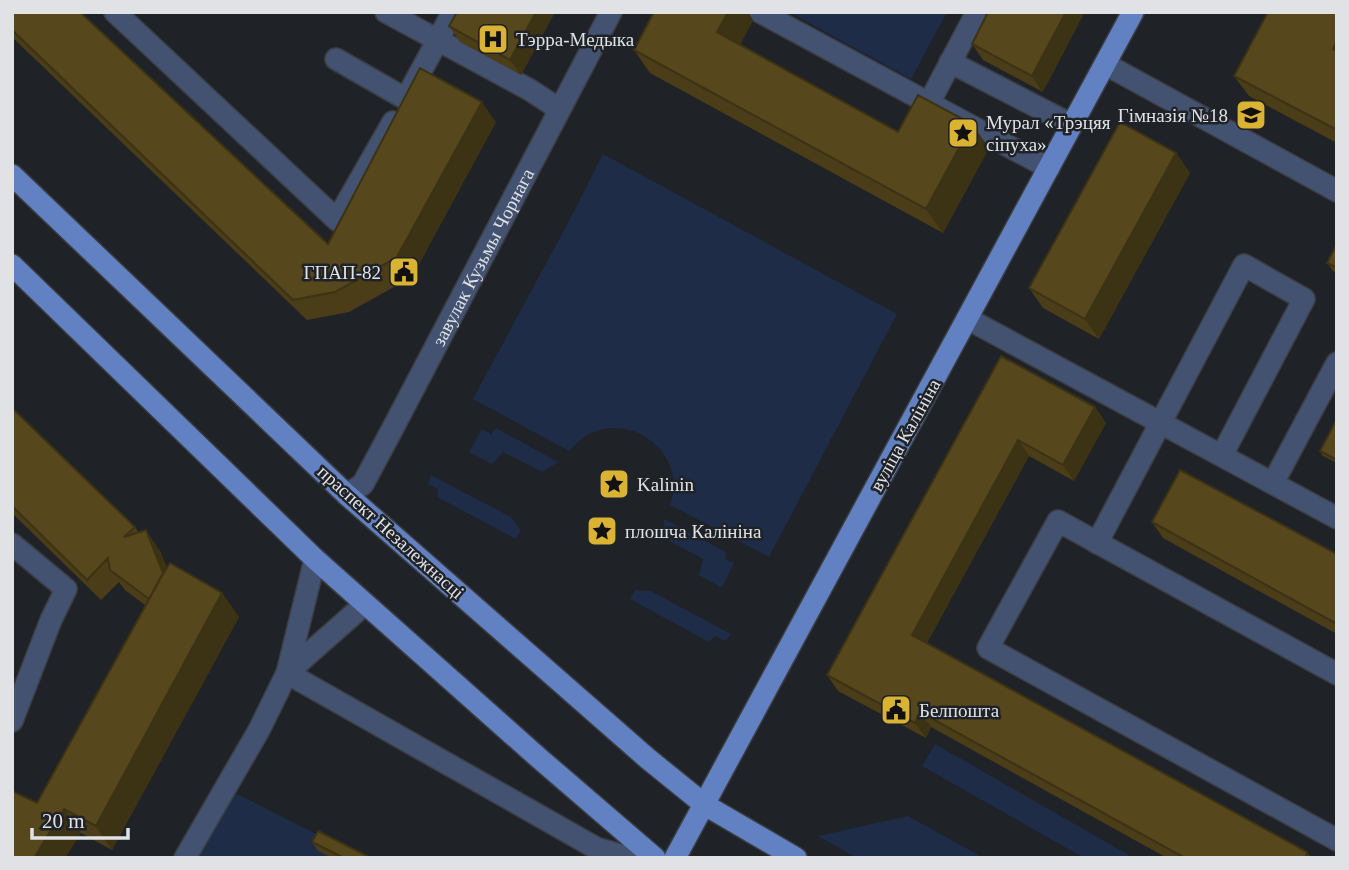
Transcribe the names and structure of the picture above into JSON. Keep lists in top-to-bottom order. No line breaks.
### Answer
{"streets":{"main road":["вуліца Калініна","праспект Незалежнасці"],"street":["завулак Кузьмы Чорнага"]},"crossings":[["завулак Кузьмы Чорнага","праспект Незалежнасці"],["вуліца Калініна","праспект Незалежнасці"]],"places":{"hospital":["Тэрра-Медыка"],"school or university":["Гімназія №18"],"place":["Мурал «Трэцяя сіпуха»","Kalinin","плошча Калініна"],"public building":["ГПАП-82","Белпошта"]},"scale_bar":"20 m"}
